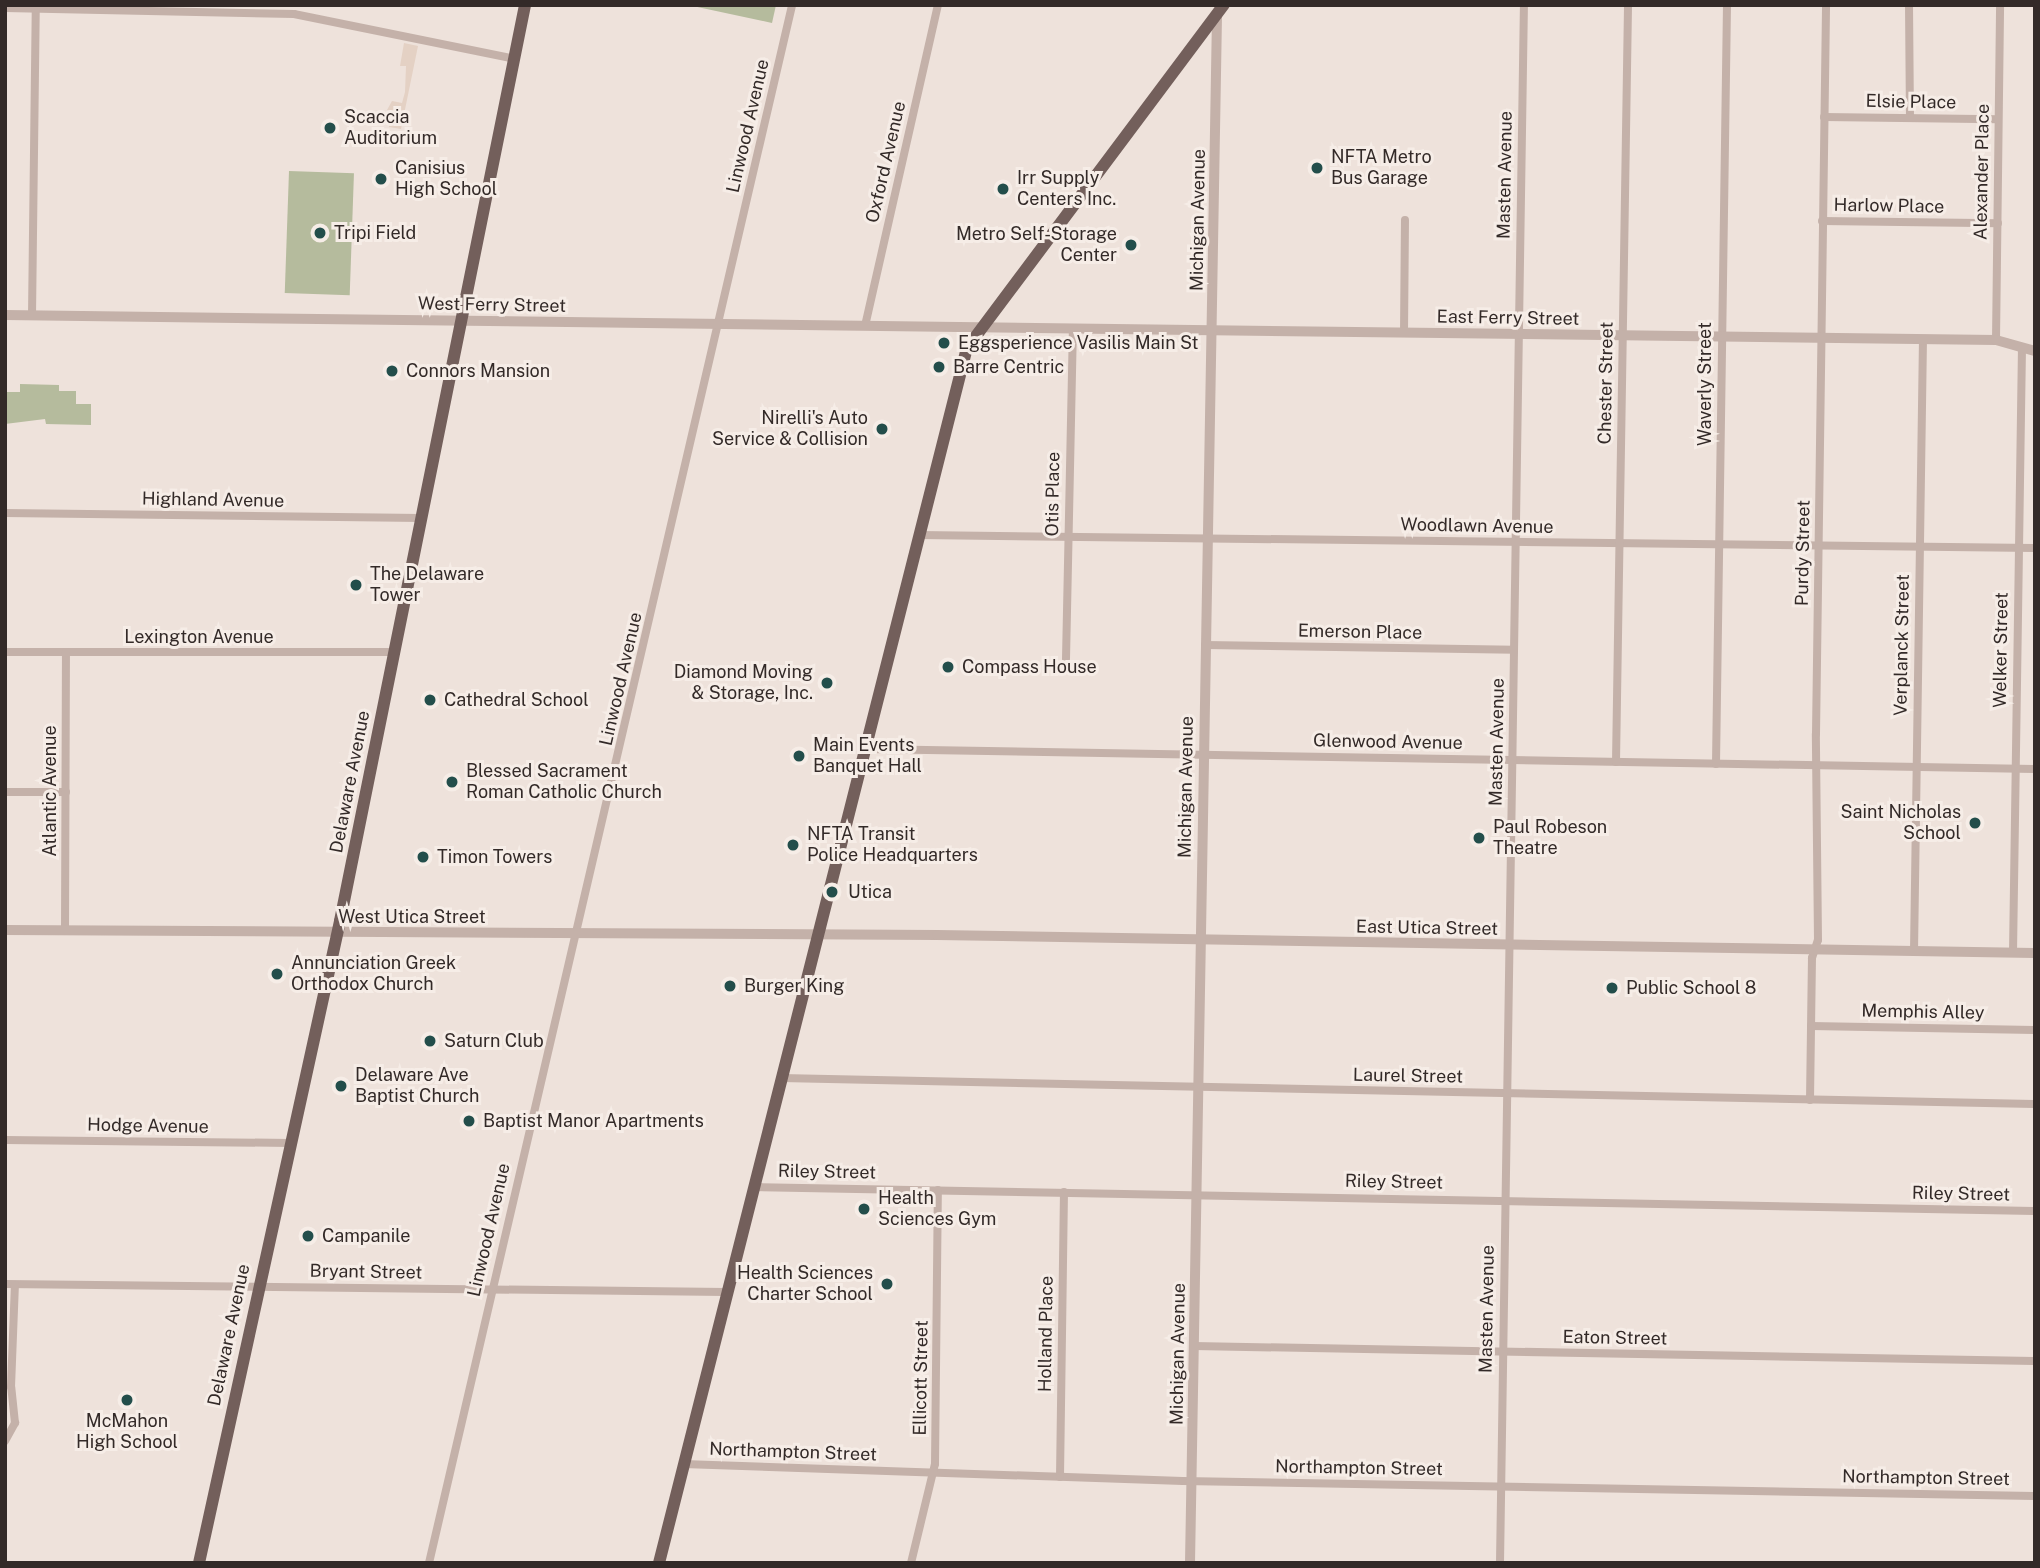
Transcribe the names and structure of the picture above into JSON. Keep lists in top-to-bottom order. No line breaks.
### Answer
{"streets":{"main road":["Delaware Avenue"],"street":["Elsie Place","Linwood Avenue","Oxford Avenue","Alexander Place","Masten Avenue","Harlow Place","Michigan Avenue","West Ferry Street","East Ferry Street","Chester Street","Waverly Street","Otis Place","Highland Avenue","Woodlawn Avenue","Purdy Street","Emerson Place","Lexington Avenue","Verplanck Street","Welker Street","Glenwood Avenue","Atlantic Avenue","West Utica Street","East Utica Street","Memphis Alley","Laurel Street","Hodge Avenue","Riley Street","Bryant Street","Holland Place","Eaton Street","Ellicott Street","Northampton Street"]},"crossings":[["Elsie Place","Alexander Place"],["Elsie Place","Purdy Street"],["Linwood Avenue","West Ferry Street"],["Linwood Avenue","West Utica Street"],["Linwood Avenue","Bryant Street"],["Oxford Avenue","West Ferry Street"],["Alexander Place","Harlow Place"],["Alexander Place","East Ferry Street"],["Masten Avenue","East Ferry Street"],["Masten Avenue","Woodlawn Avenue"],["Masten Avenue","Emerson Place"],["Masten Avenue","Glenwood Avenue"],["Masten Avenue","East Utica Street"],["Masten Avenue","Laurel Street"],["Masten Avenue","Riley Street"],["Masten Avenue","Eaton Street"],["Masten Avenue","Northampton Street"],["Harlow Place","Purdy Street"],["Michigan Avenue","East Ferry Street"],["Michigan Avenue","Woodlawn Avenue"],["Michigan Avenue","Emerson Place"],["Michigan Avenue","Glenwood Avenue"],["Michigan Avenue","East Utica Street"],["Michigan Avenue","Laurel Street"],["Michigan Avenue","Riley Street"],["Michigan Avenue","Eaton Street"],["Michigan Avenue","Northampton Street"],["West Ferry Street","East Ferry Street"],["West Ferry Street","Delaware Avenue"],["East Ferry Street","Chester Street"],["East Ferry Street","Waverly Street"],["East Ferry Street","Otis Place"],["East Ferry Street","Purdy Street"],["East Ferry Street","Verplanck Street"],["East Ferry Street","Welker Street"],["Chester Street","Woodlawn Avenue"],["Chester Street","Glenwood Avenue"],["Waverly Street","Woodlawn Avenue"],["Waverly Street","Glenwood Avenue"],["Otis Place","Woodlawn Avenue"],["Highland Avenue","Delaware Avenue"],["Woodlawn Avenue","Purdy Street"],["Woodlawn Avenue","Verplanck Street"],["Woodlawn Avenue","Welker Street"],["Purdy Street","Glenwood Avenue"],["Purdy Street","East Utica Street"],["Purdy Street","Memphis Alley"],["Purdy Street","Laurel Street"],["Lexington Avenue","Delaware Avenue"],["Lexington Avenue","Atlantic Avenue"],["Verplanck Street","Glenwood Avenue"],["Verplanck Street","East Utica Street"],["Welker Street","Glenwood Avenue"],["Welker Street","East Utica Street"],["Delaware Avenue","West Utica Street"],["Delaware Avenue","Hodge Avenue"],["Delaware Avenue","Bryant Street"],["Atlantic Avenue","West Utica Street"],["West Utica Street","East Utica Street"],["Riley Street","Holland Place"],["Riley Street","Ellicott Street"],["Holland Place","Northampton Street"],["Ellicott Street","Northampton Street"]],"places":["Scaccia Auditorium","NFTA Metro Bus Garage","Canisius High School","Irr Supply Centers Inc.","Tripi Field","Metro Self-Storage Center","Eggsperience Vasilis Main St","Barre Centric","Connors Mansion","Nirelli's Auto Service & Collision","The Delaware Tower","Compass House","Diamond Moving & Storage, Inc.","Cathedral School","Main Events Banquet Hall","Blessed Sacrament Roman Catholic Church","Saint Nicholas School","Paul Robeson Theatre","NFTA Transit Police Headquarters","Timon Towers","Utica","Annunciation Greek Orthodox Church","Burger King","Public School 8","Saturn Club","Delaware Ave Baptist Church","Baptist Manor Apartments","Health Sciences Gym","Campanile","Health Sciences Charter School","McMahon High School"]}
